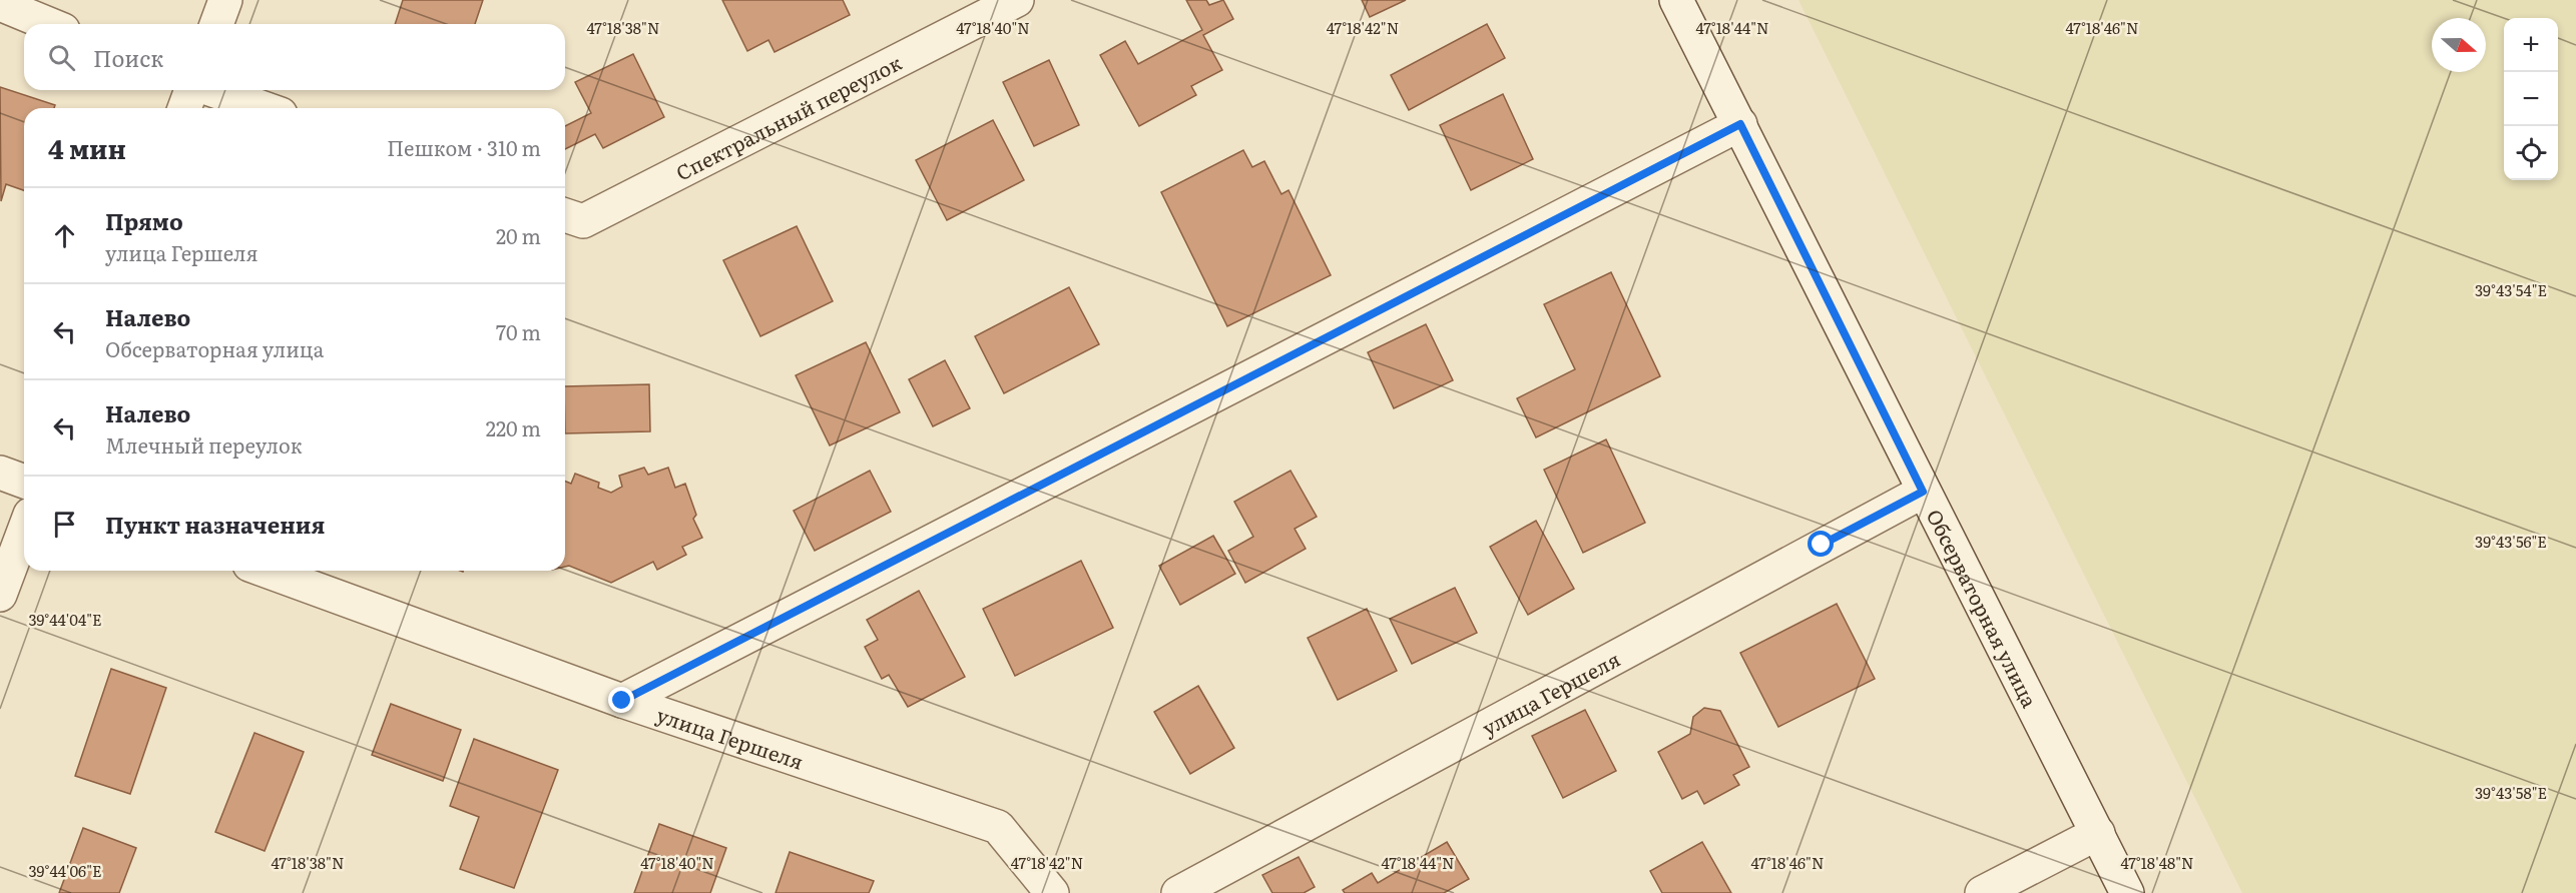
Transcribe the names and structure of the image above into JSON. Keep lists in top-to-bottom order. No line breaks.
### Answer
{"streets":{"street":["Спектральный переулок","Обсерваторная улица","улица Гершеля"]},"crossings":[["Обсерваторная улица","улица Гершеля"]],"north":"right","page":{"map_buttons":["+","−"],"search":"Поиск","heading":["4 мин","Пешком · 310 m"],"list":[["Прямо","улица Гершеля","20 m"],["Налево","Обсерваторная улица","70 m"],["Налево","Млечный переулок","220 m"],"Пункт назначения"]},"coordinates":["47°18'38\"N","47°18'40\"N","47°18'42\"N","47°18'44\"N","47°18'46\"N","39°43'54\"E","39°43'56\"E","39°44'04\"E","39°43'58\"E","47°18'48\"N","39°44'06\"E"]}
